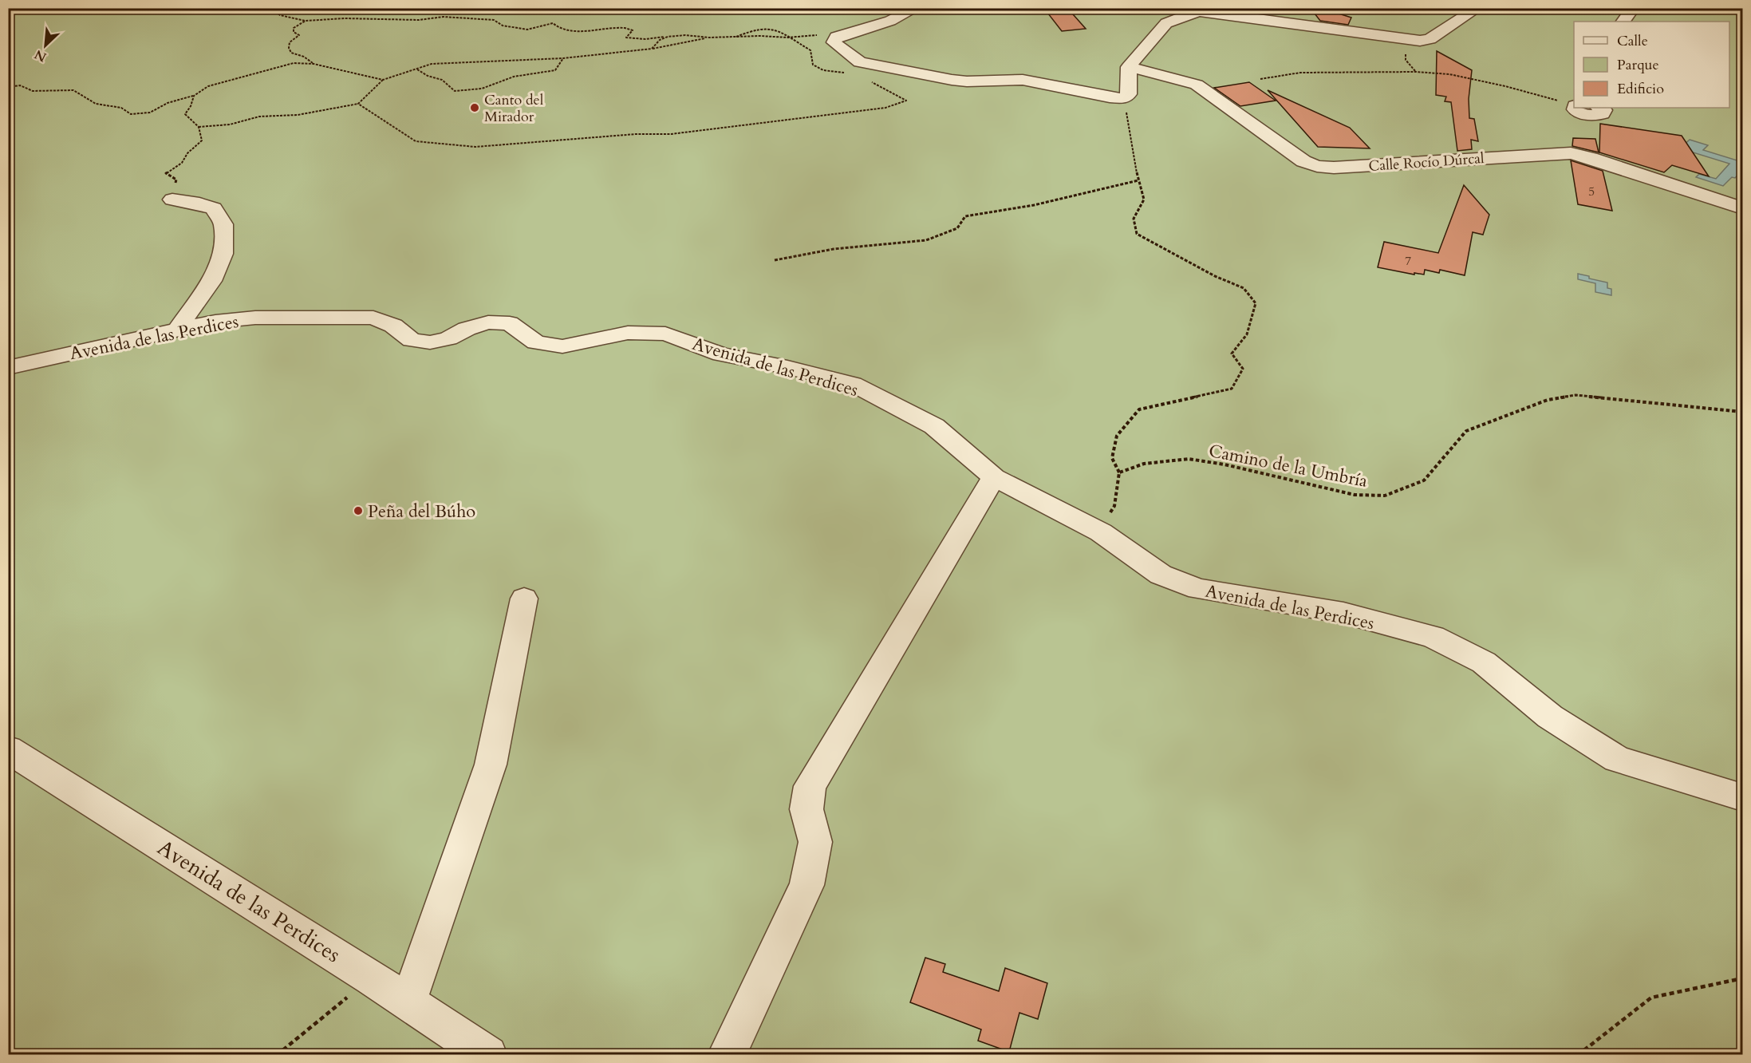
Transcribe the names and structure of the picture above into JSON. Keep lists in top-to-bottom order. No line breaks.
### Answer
{"streets":{"street":["Calle Rocío Dúrcal","Avenida de las Perdices"],"path":["Camino de la Umbría"]},"places":["Canto del Mirador","Peña del Búho"],"house_numbers":["5","7"],"legend":["Calle","Parque","Edificio"],"north":"bottom left"}
